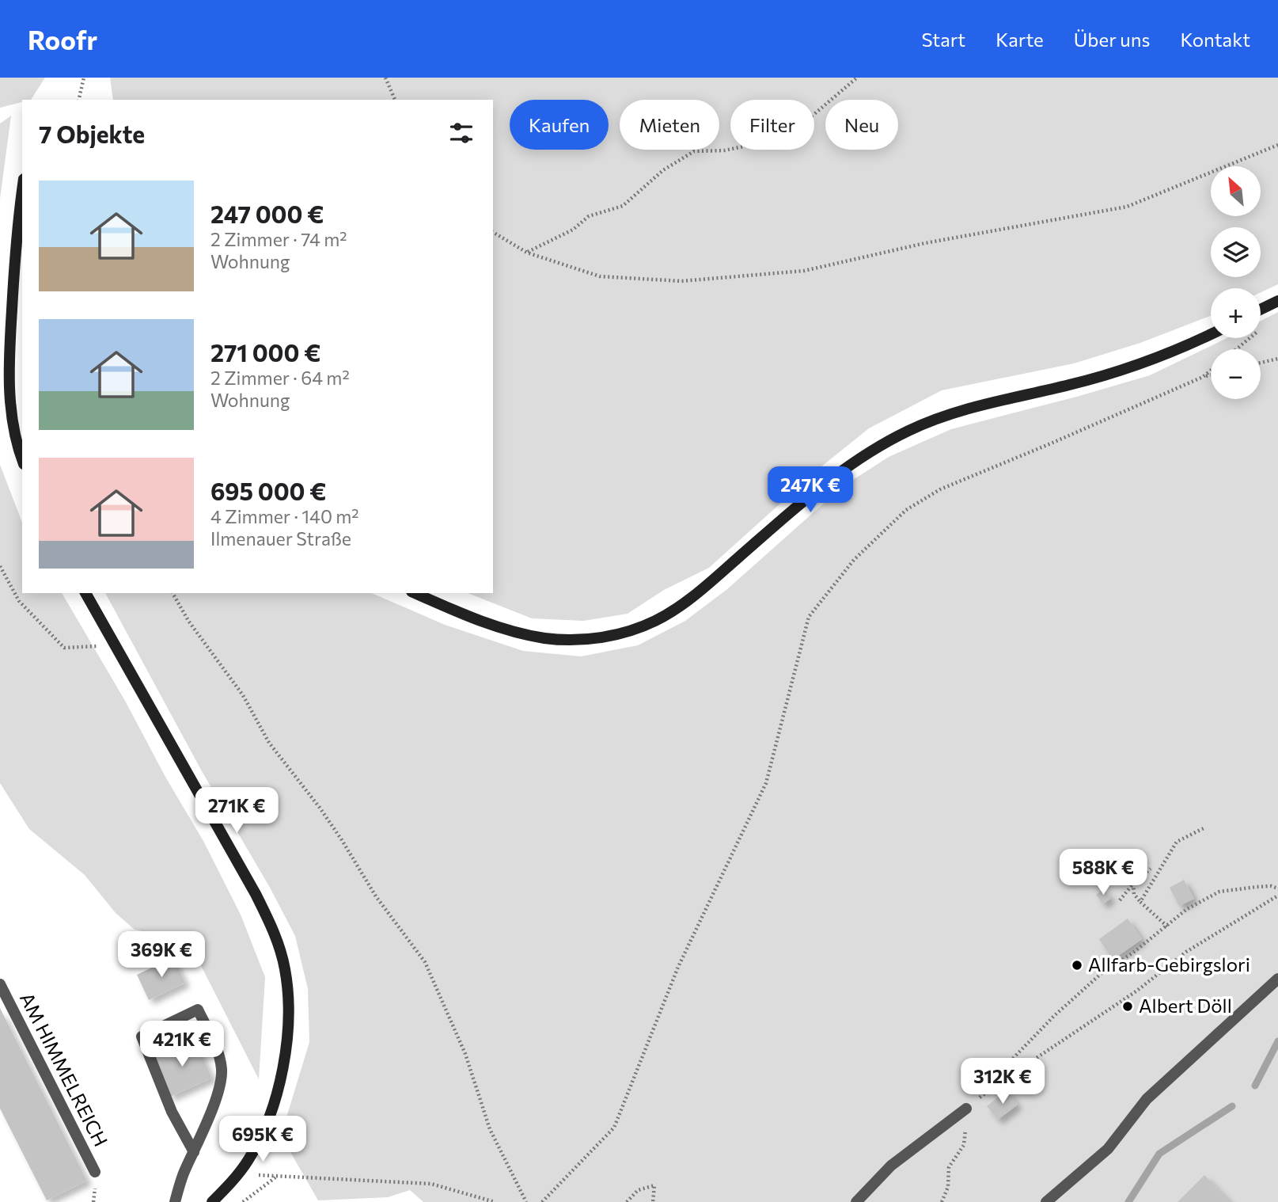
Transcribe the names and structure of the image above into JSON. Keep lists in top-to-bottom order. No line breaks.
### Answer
{"streets":{"lane":["AM HIMMELREICH"]},"places":["Allfarb-Gebirgslori","Albert Döll"],"north":"top left","page":{"header":"Roofr","nav":["Start","Karte","Über uns","Kontakt"],"chip":["Kaufen","Mieten","Filter","Neu"],"heading":"7 Objekte","map_buttons":["+","−"],"list":[{"name":"247 000 €","note":"2 Zimmer · 74 m² · Wohnung"},{"name":"271 000 €","note":"2 Zimmer · 64 m² · Wohnung"},{"name":"695 000 €","note":"4 Zimmer · 140 m² · Ilmenauer Straße"}],"price":["247K €","271K €","588K €","369K €","421K €","312K €","695K €"]}}
